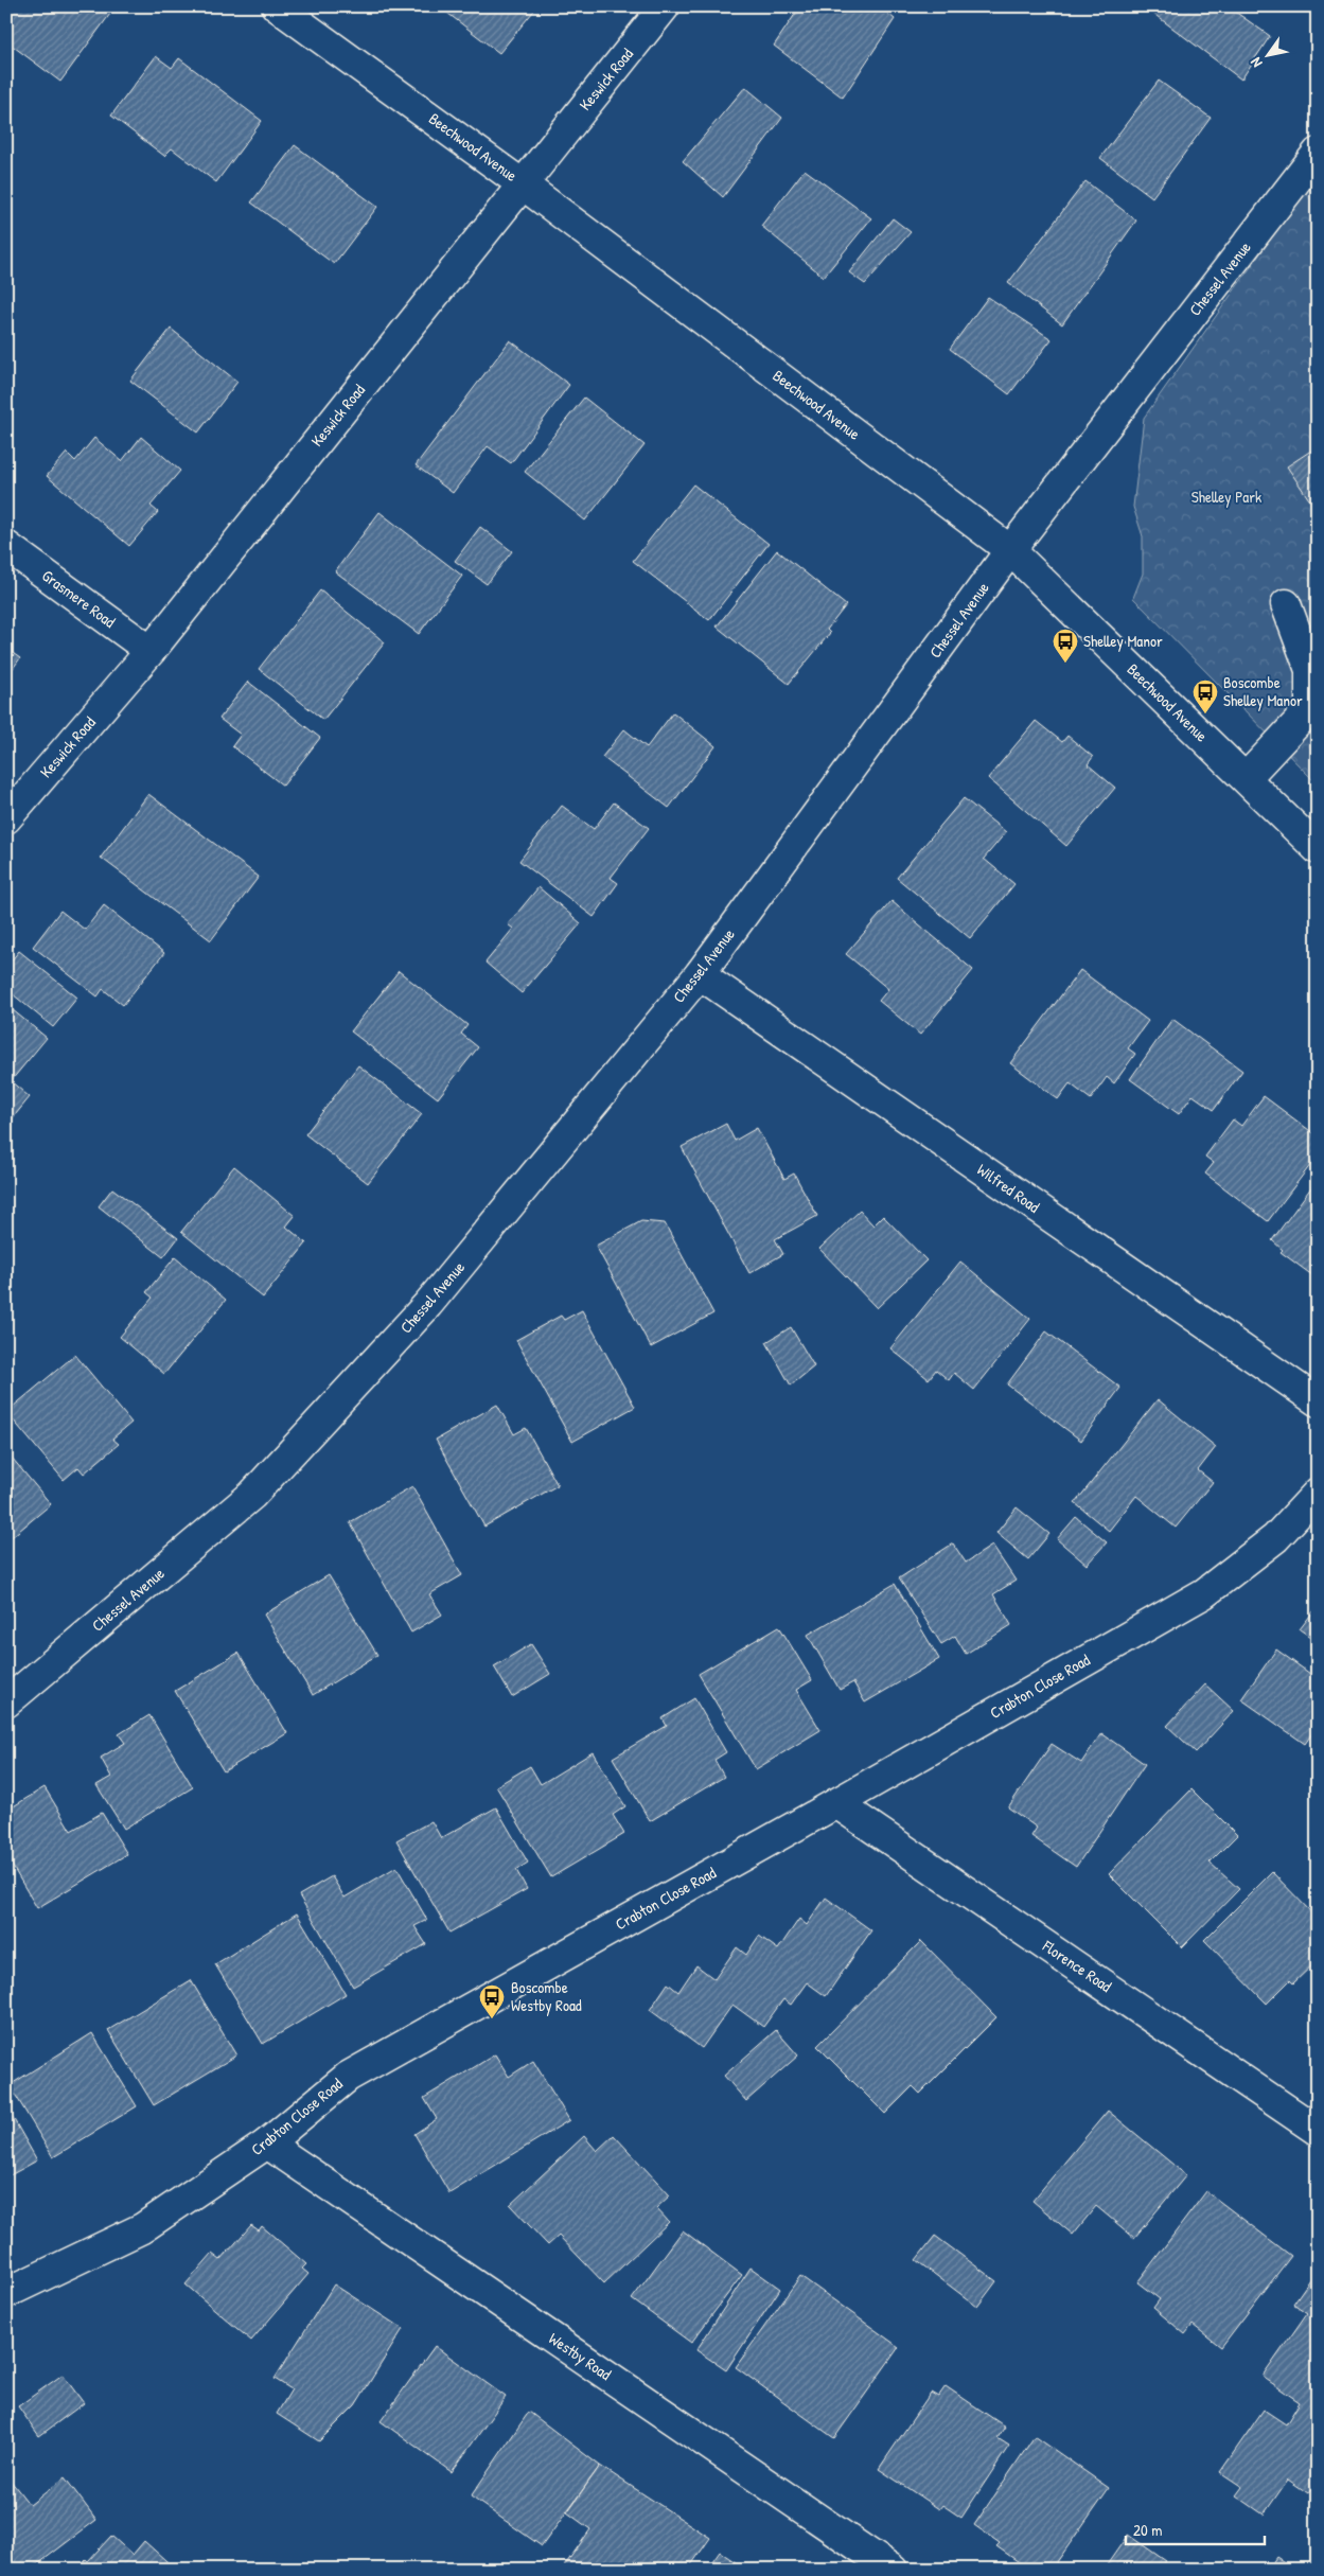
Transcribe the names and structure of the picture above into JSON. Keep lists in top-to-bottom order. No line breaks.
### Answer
{"streets":{"street":["Keswick Road","Beechwood Avenue","Chessel Avenue","Grasmere Road","Wilfred Road","Crabton Close Road","Florence Road","Westby Road"]},"crossings":[["Keswick Road","Beechwood Avenue"],["Keswick Road","Grasmere Road"],["Beechwood Avenue","Chessel Avenue"],["Chessel Avenue","Wilfred Road"],["Crabton Close Road","Florence Road"],["Crabton Close Road","Westby Road"]],"parks":["Shelley Park"],"places":{"bus stop":["Shelley Manor","Boscombe Shelley Manor","Boscombe Westby Road"]},"scale_bar":"20 m","north":"bottom left"}
